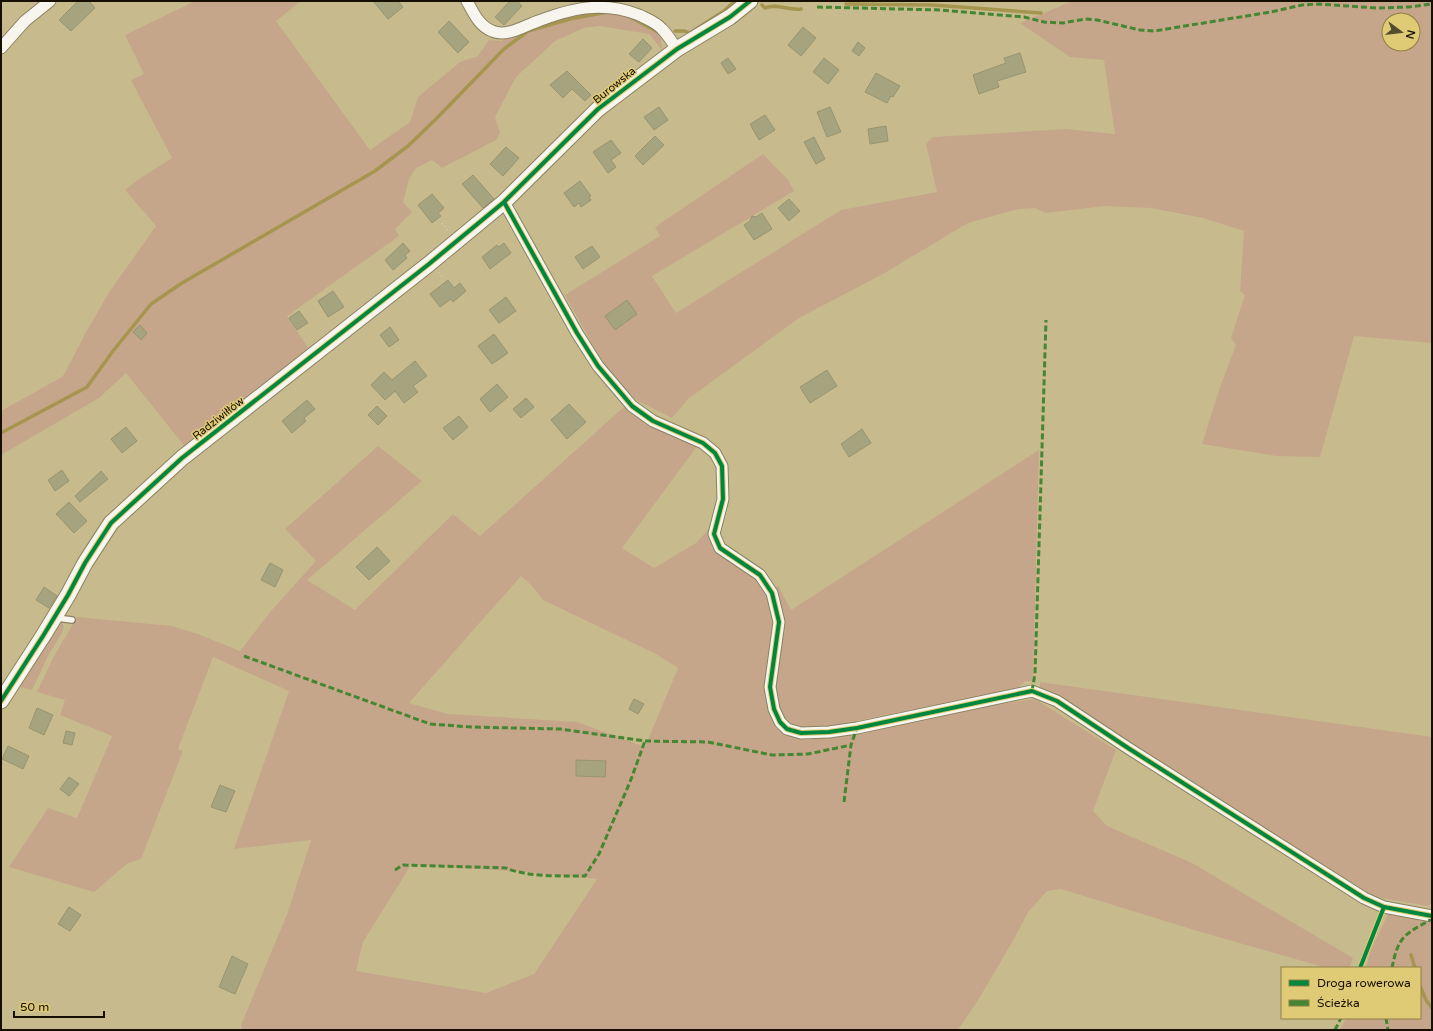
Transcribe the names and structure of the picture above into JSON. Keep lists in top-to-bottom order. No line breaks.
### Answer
{"streets":{"street":["Burowska","Radziwiłłów"]},"crossings":[["Burowska","Radziwiłłów"]],"legend":["Droga rowerowa","Ścieżka"],"scale_bar":"50 m","north":"right"}
